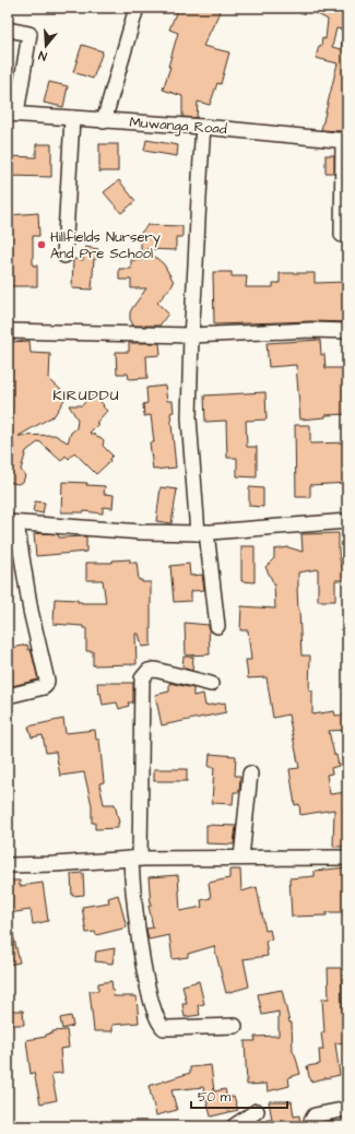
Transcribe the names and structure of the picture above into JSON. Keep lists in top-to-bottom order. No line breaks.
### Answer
{"streets":{"street":["Muwanga Road"]},"districts":["KIRUDDU"],"places":["Hillfields Nursery And Pre School"],"scale_bar":"50 m","north":"bottom"}
